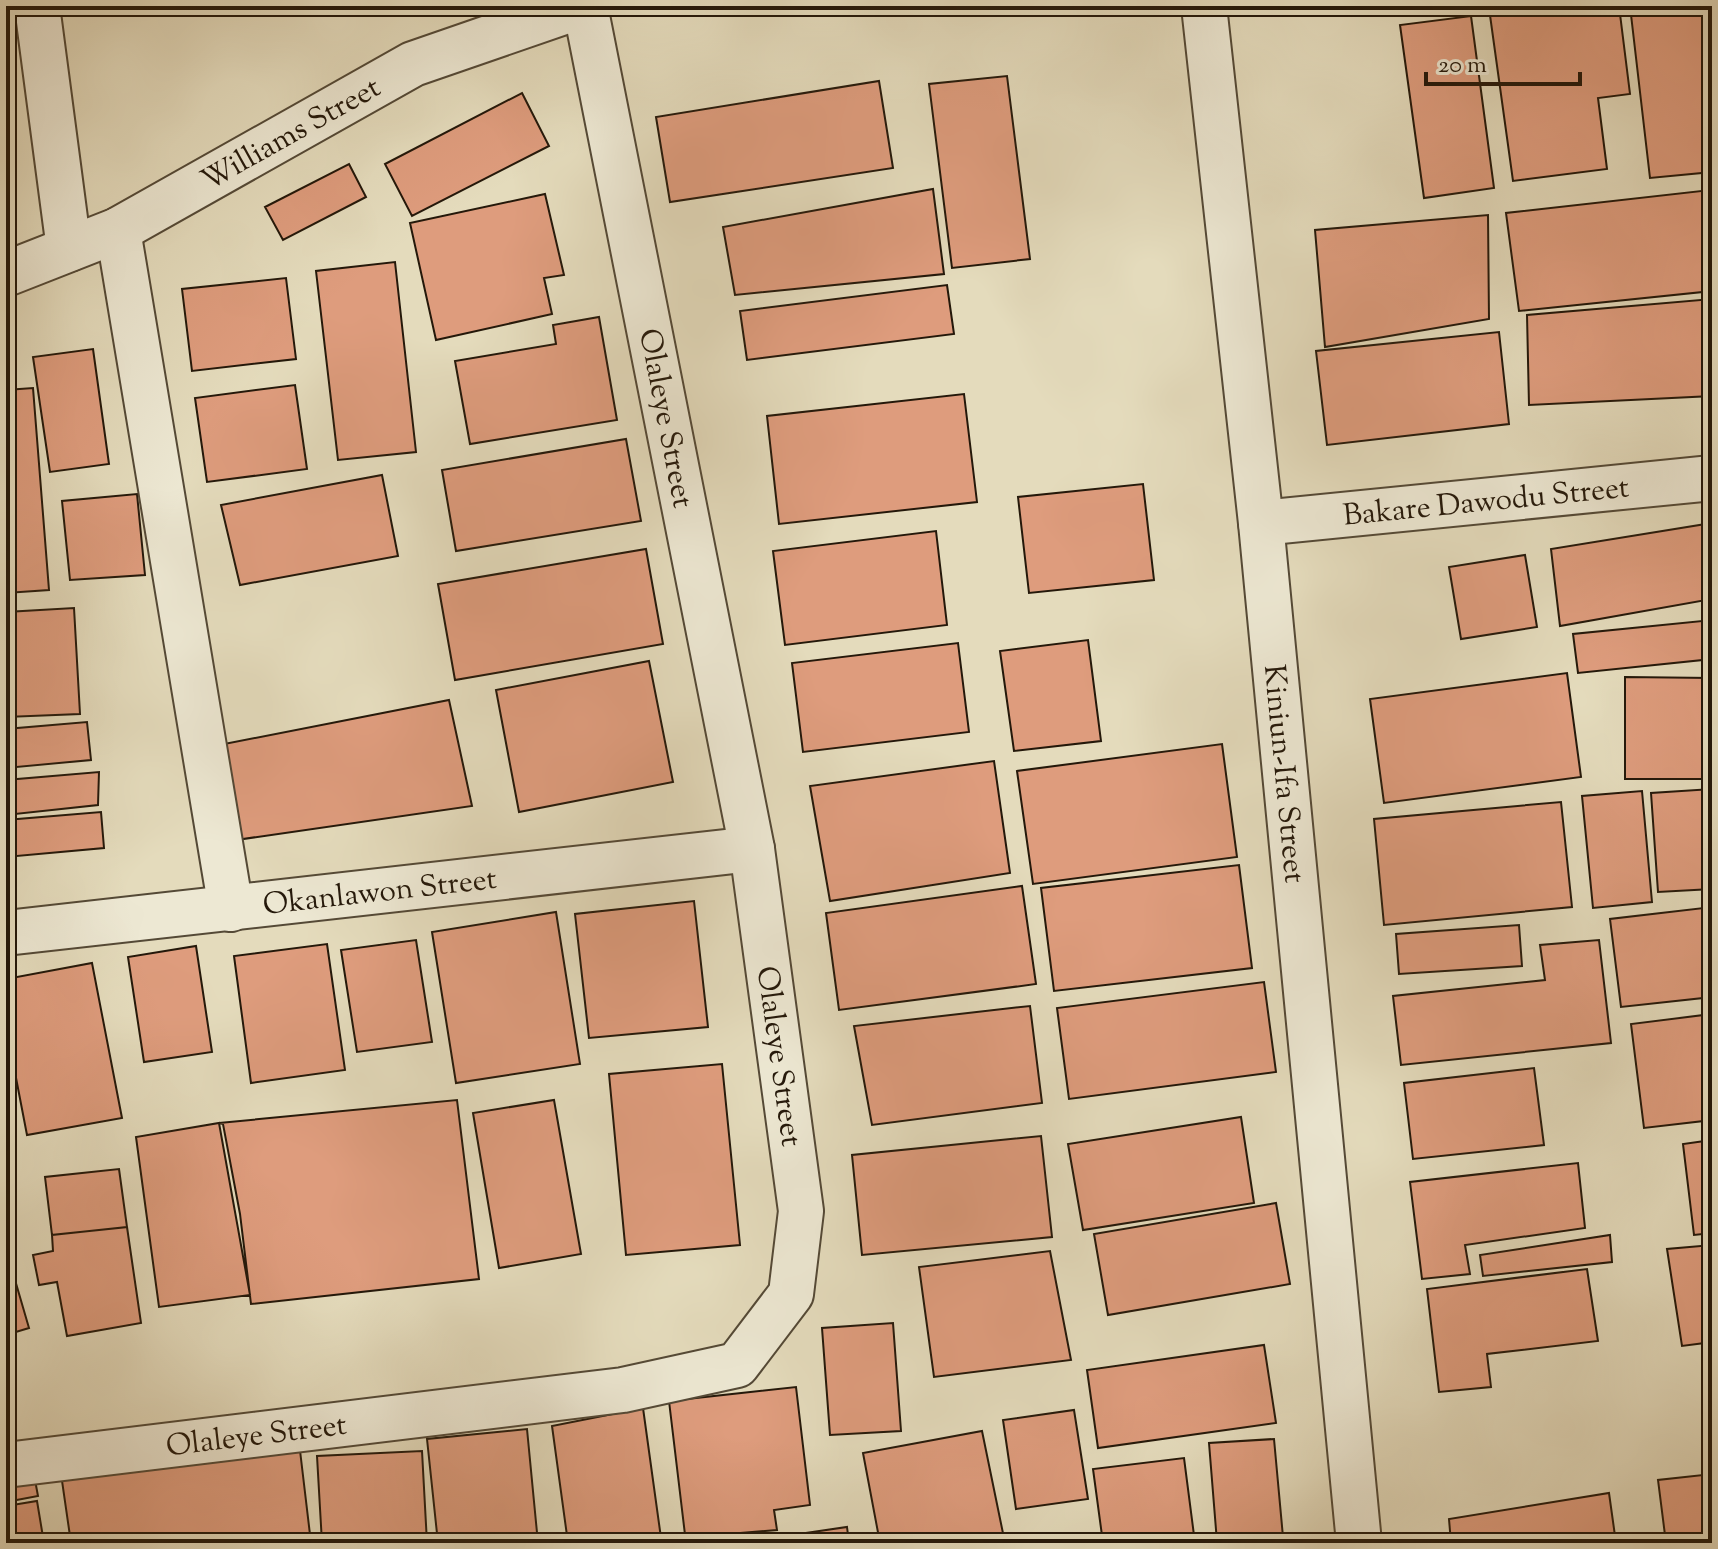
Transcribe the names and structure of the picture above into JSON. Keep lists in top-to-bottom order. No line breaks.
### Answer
{"streets":{"street":["Williams Street","Olaleye Street","Bakare Dawodu Street","Kiniun-Ifa Street","Okanlawon Street"]},"crossings":[["Williams Street","Olaleye Street"],["Olaleye Street","Okanlawon Street"],["Bakare Dawodu Street","Kiniun-Ifa Street"]],"scale_bar":"20 m"}
